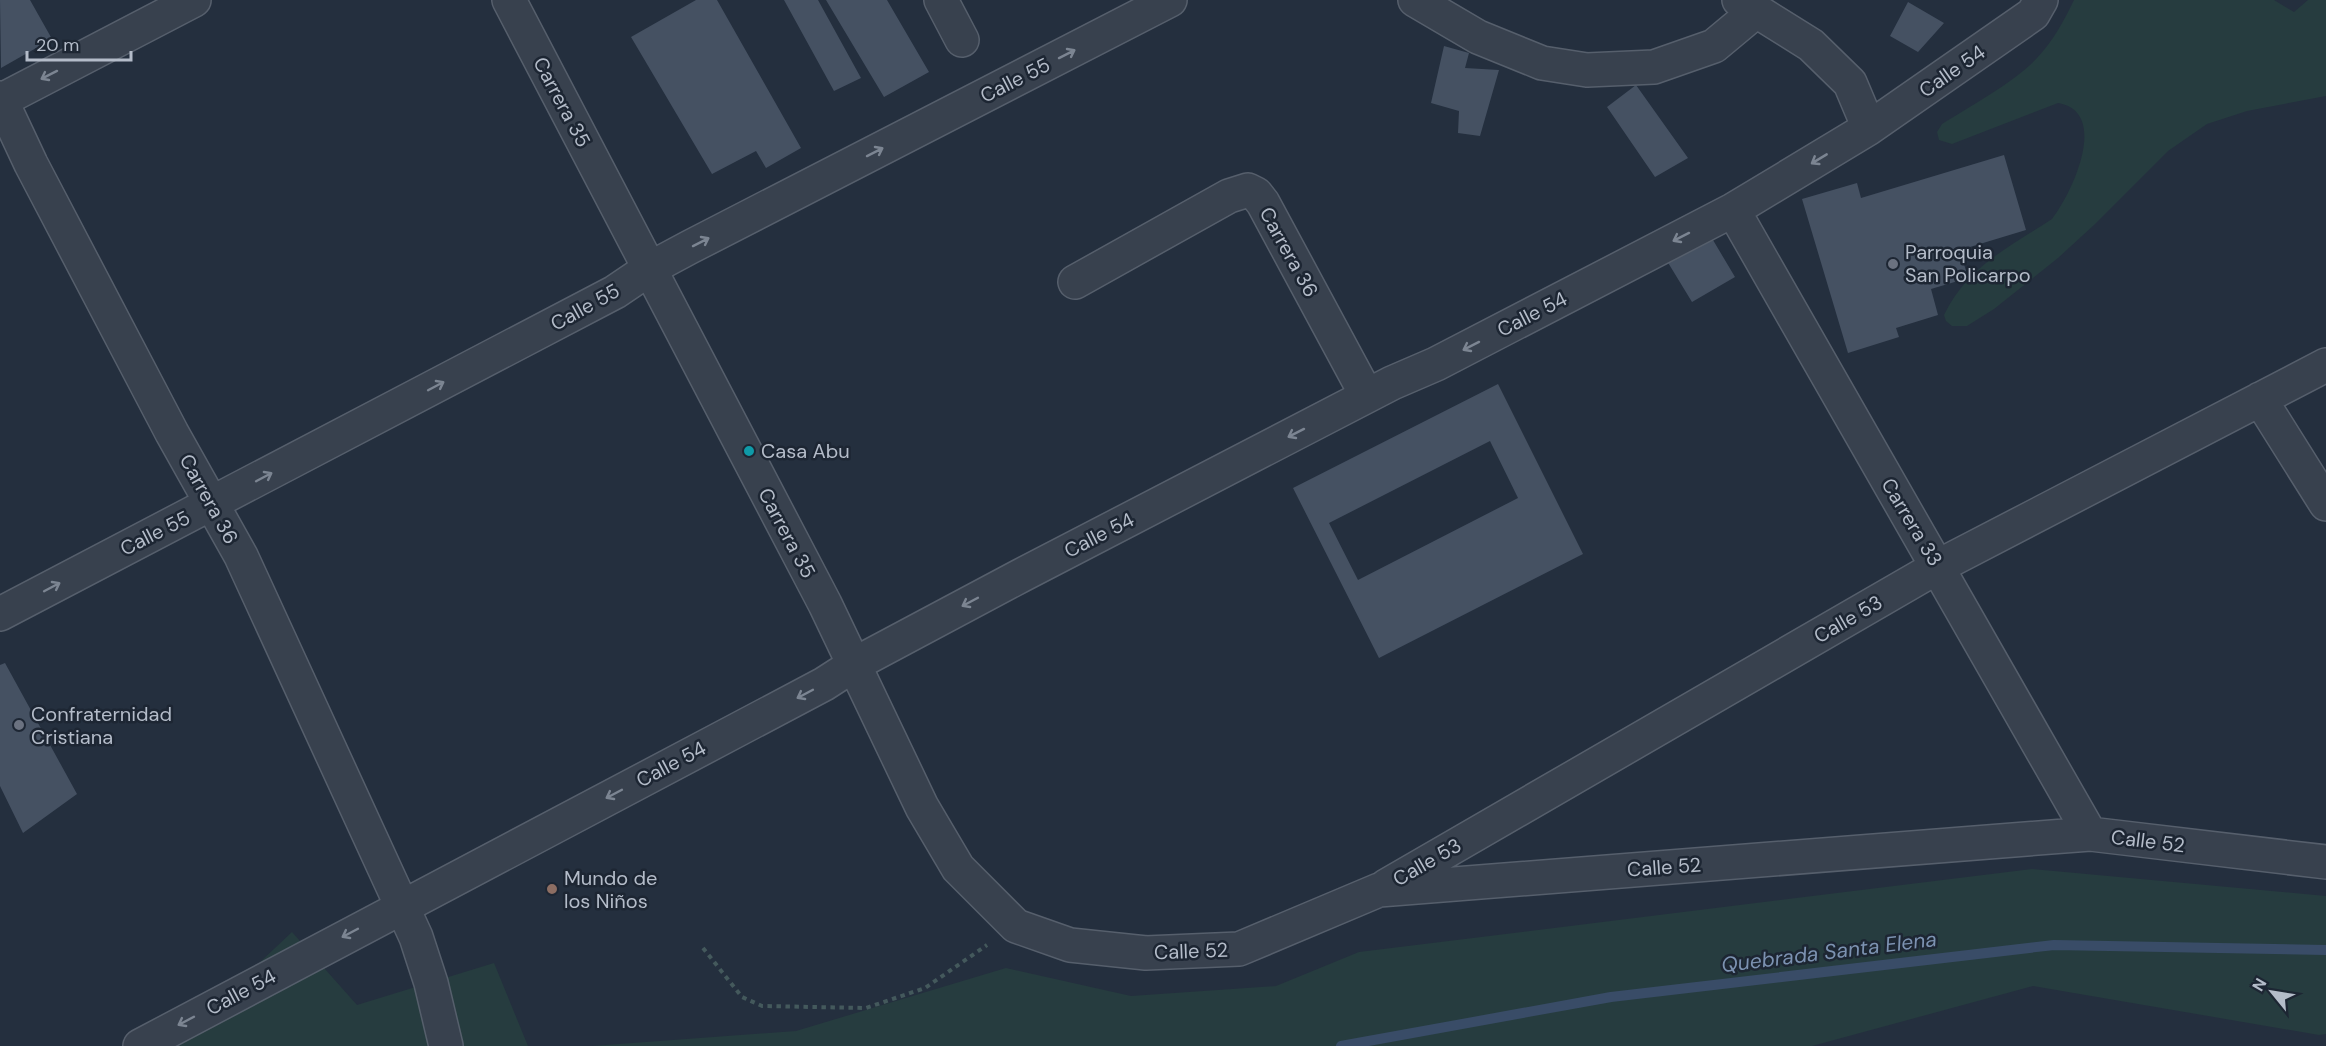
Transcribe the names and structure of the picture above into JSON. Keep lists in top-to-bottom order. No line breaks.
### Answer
{"streets":{"street":["Calle 54","Calle 55","Carrera 35","Carrera 36","Carrera 33","Calle 53","Calle 52"]},"crossings":[["Calle 54","Carrera 35"],["Calle 54","Carrera 36"],["Calle 54","Carrera 33"],["Calle 55","Carrera 35"],["Calle 55","Carrera 36"],["Carrera 35","Calle 52"],["Carrera 33","Calle 53"],["Carrera 33","Calle 52"],["Calle 53","Calle 52"]],"one_way":["Calle 54","Calle 55"],"water":["Quebrada Santa Elena"],"places":["Parroquia San Policarpo","Casa Abu","Confraternidad Cristiana","Mundo de los Niños"],"scale_bar":"20 m","north":"top left"}
